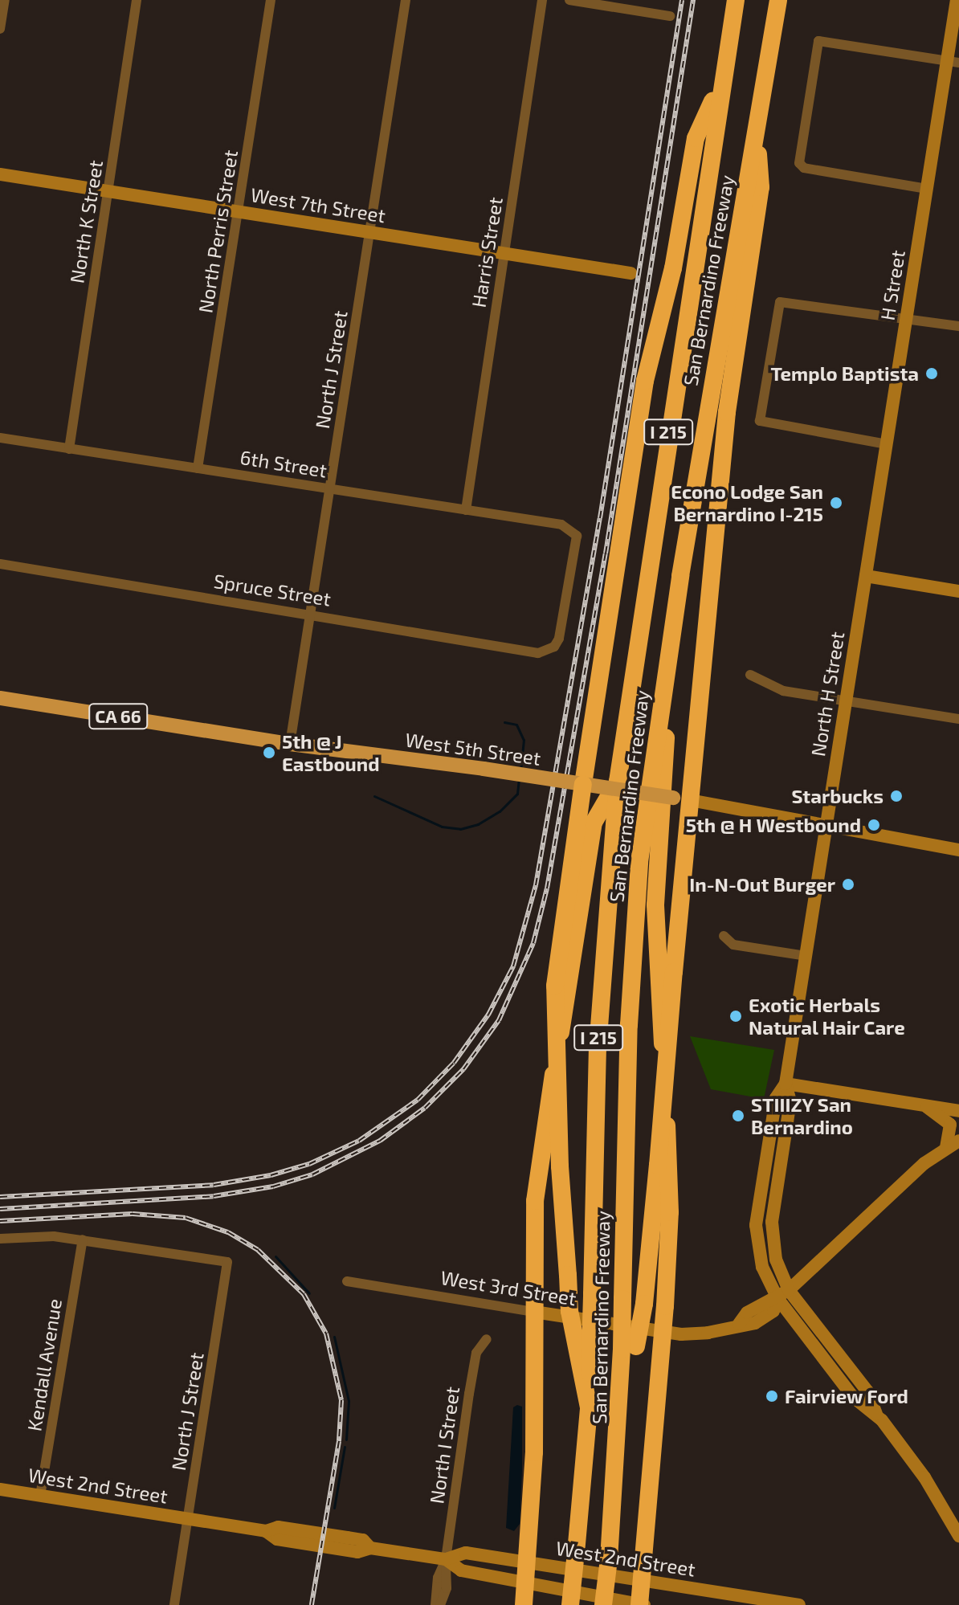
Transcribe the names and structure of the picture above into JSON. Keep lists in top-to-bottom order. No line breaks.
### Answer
{"streets":{"highway":["San Bernardino Freeway","I 215"],"main road":["West 7th Street","H Street","North H Street","CA 66","West 5th Street","West 3rd Street","West 2nd Street"],"street":["North K Street","North Perris Street","Harris Street","North J Street","6th Street","Spruce Street","Kendall Avenue","North I Street"]},"crossings":[["West 7th Street","North K Street"],["West 7th Street","North Perris Street"],["West 7th Street","Harris Street"],["West 7th Street","North J Street"],["North K Street","6th Street"],["North Perris Street","6th Street"],["Harris Street","6th Street"],["H Street","North H Street"],["North J Street","6th Street"],["North J Street","Spruce Street"],["North J Street","West 5th Street"],["North J Street","Kendall Avenue"],["North J Street","West 2nd Street"],["6th Street","Spruce Street"],["North H Street","West 5th Street"],["North H Street","West 3rd Street"],["Kendall Avenue","West 2nd Street"],["North I Street","West 2nd Street"]],"places":["Templo Baptista","Econo Lodge San Bernardino I-215","5th @ J Eastbound","Starbucks","5th @ H Westbound","In-N-Out Burger","Exotic Herbals Natural Hair Care","STIIIZY San Bernardino","Fairview Ford"]}
